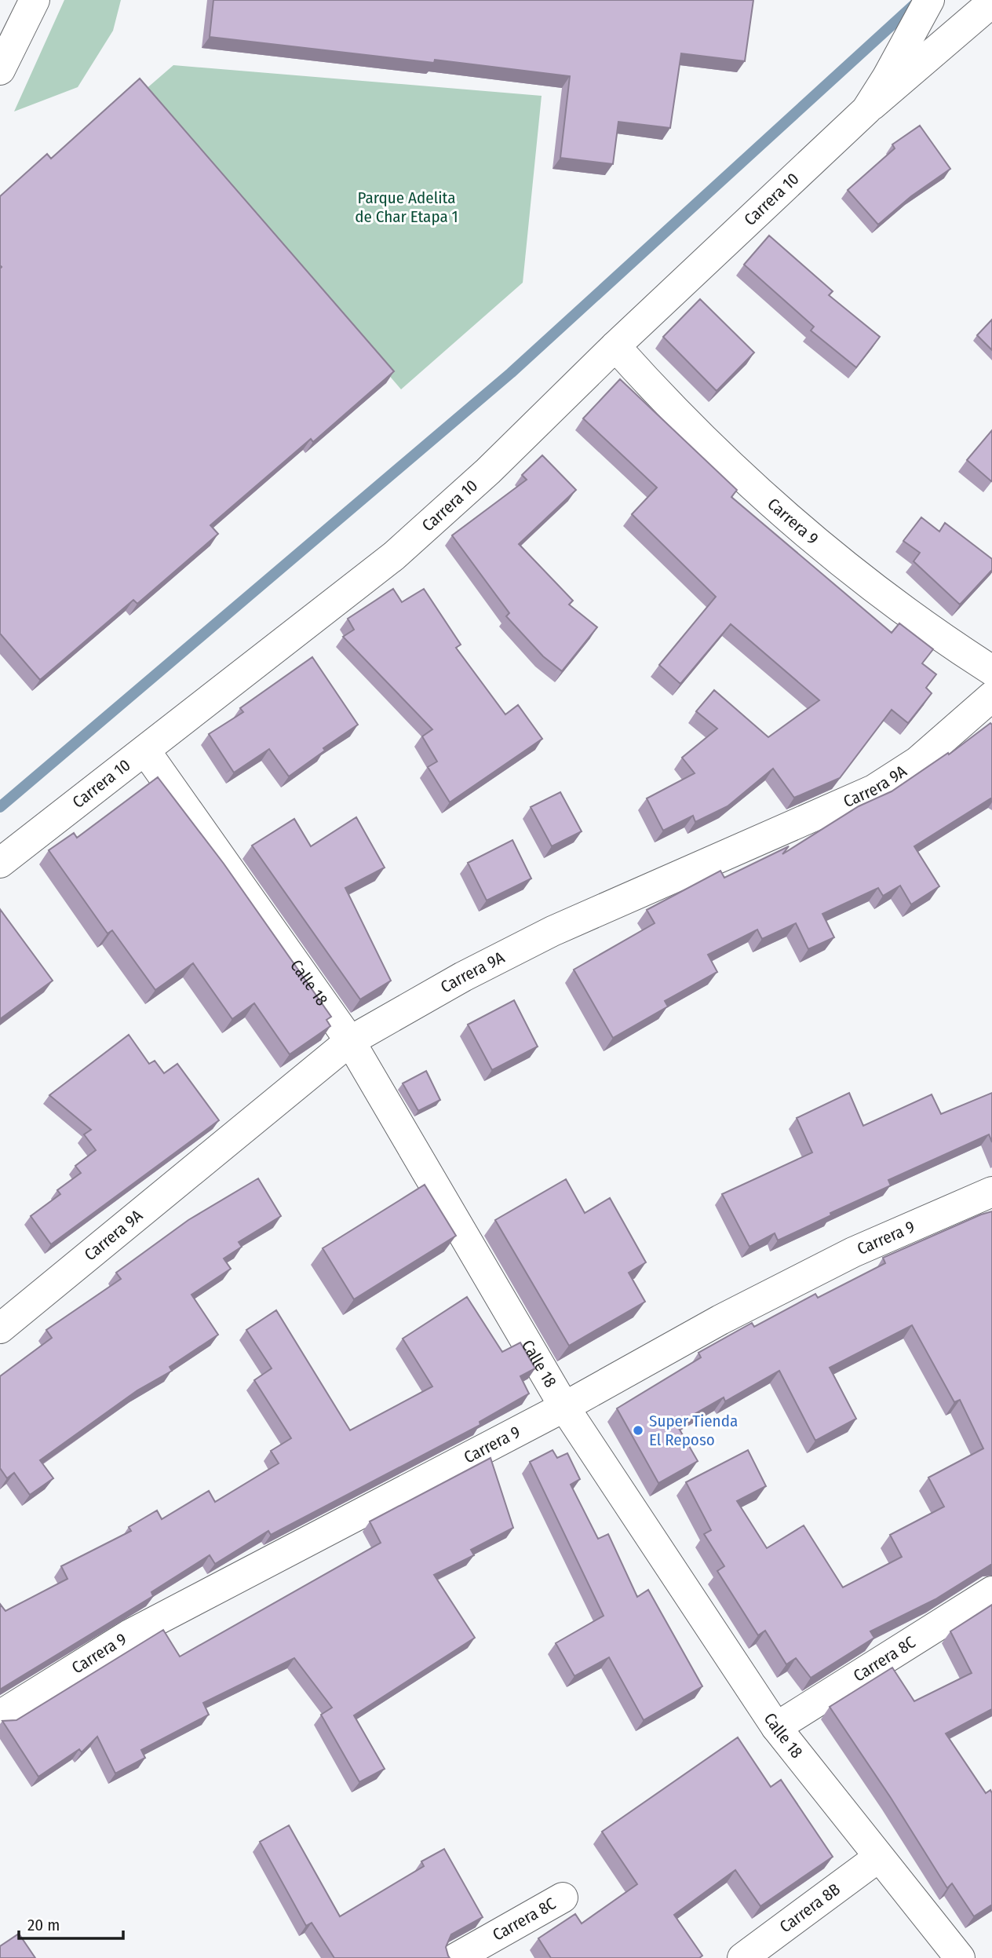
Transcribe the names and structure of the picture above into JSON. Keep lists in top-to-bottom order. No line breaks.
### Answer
{"streets":{"street":["Carrera 10","Carrera 9","Carrera 9A","Calle 18","Carrera 8C","Carrera 8B"]},"crossings":[["Carrera 10","Carrera 9"],["Carrera 10","Calle 18"],["Carrera 9","Calle 18"],["Carrera 9A","Calle 18"],["Calle 18","Carrera 8C"],["Calle 18","Carrera 8B"]],"parks":["Parque Adelita de Char Etapa 1"],"places":["Super Tienda El Reposo"],"scale_bar":"20 m"}
